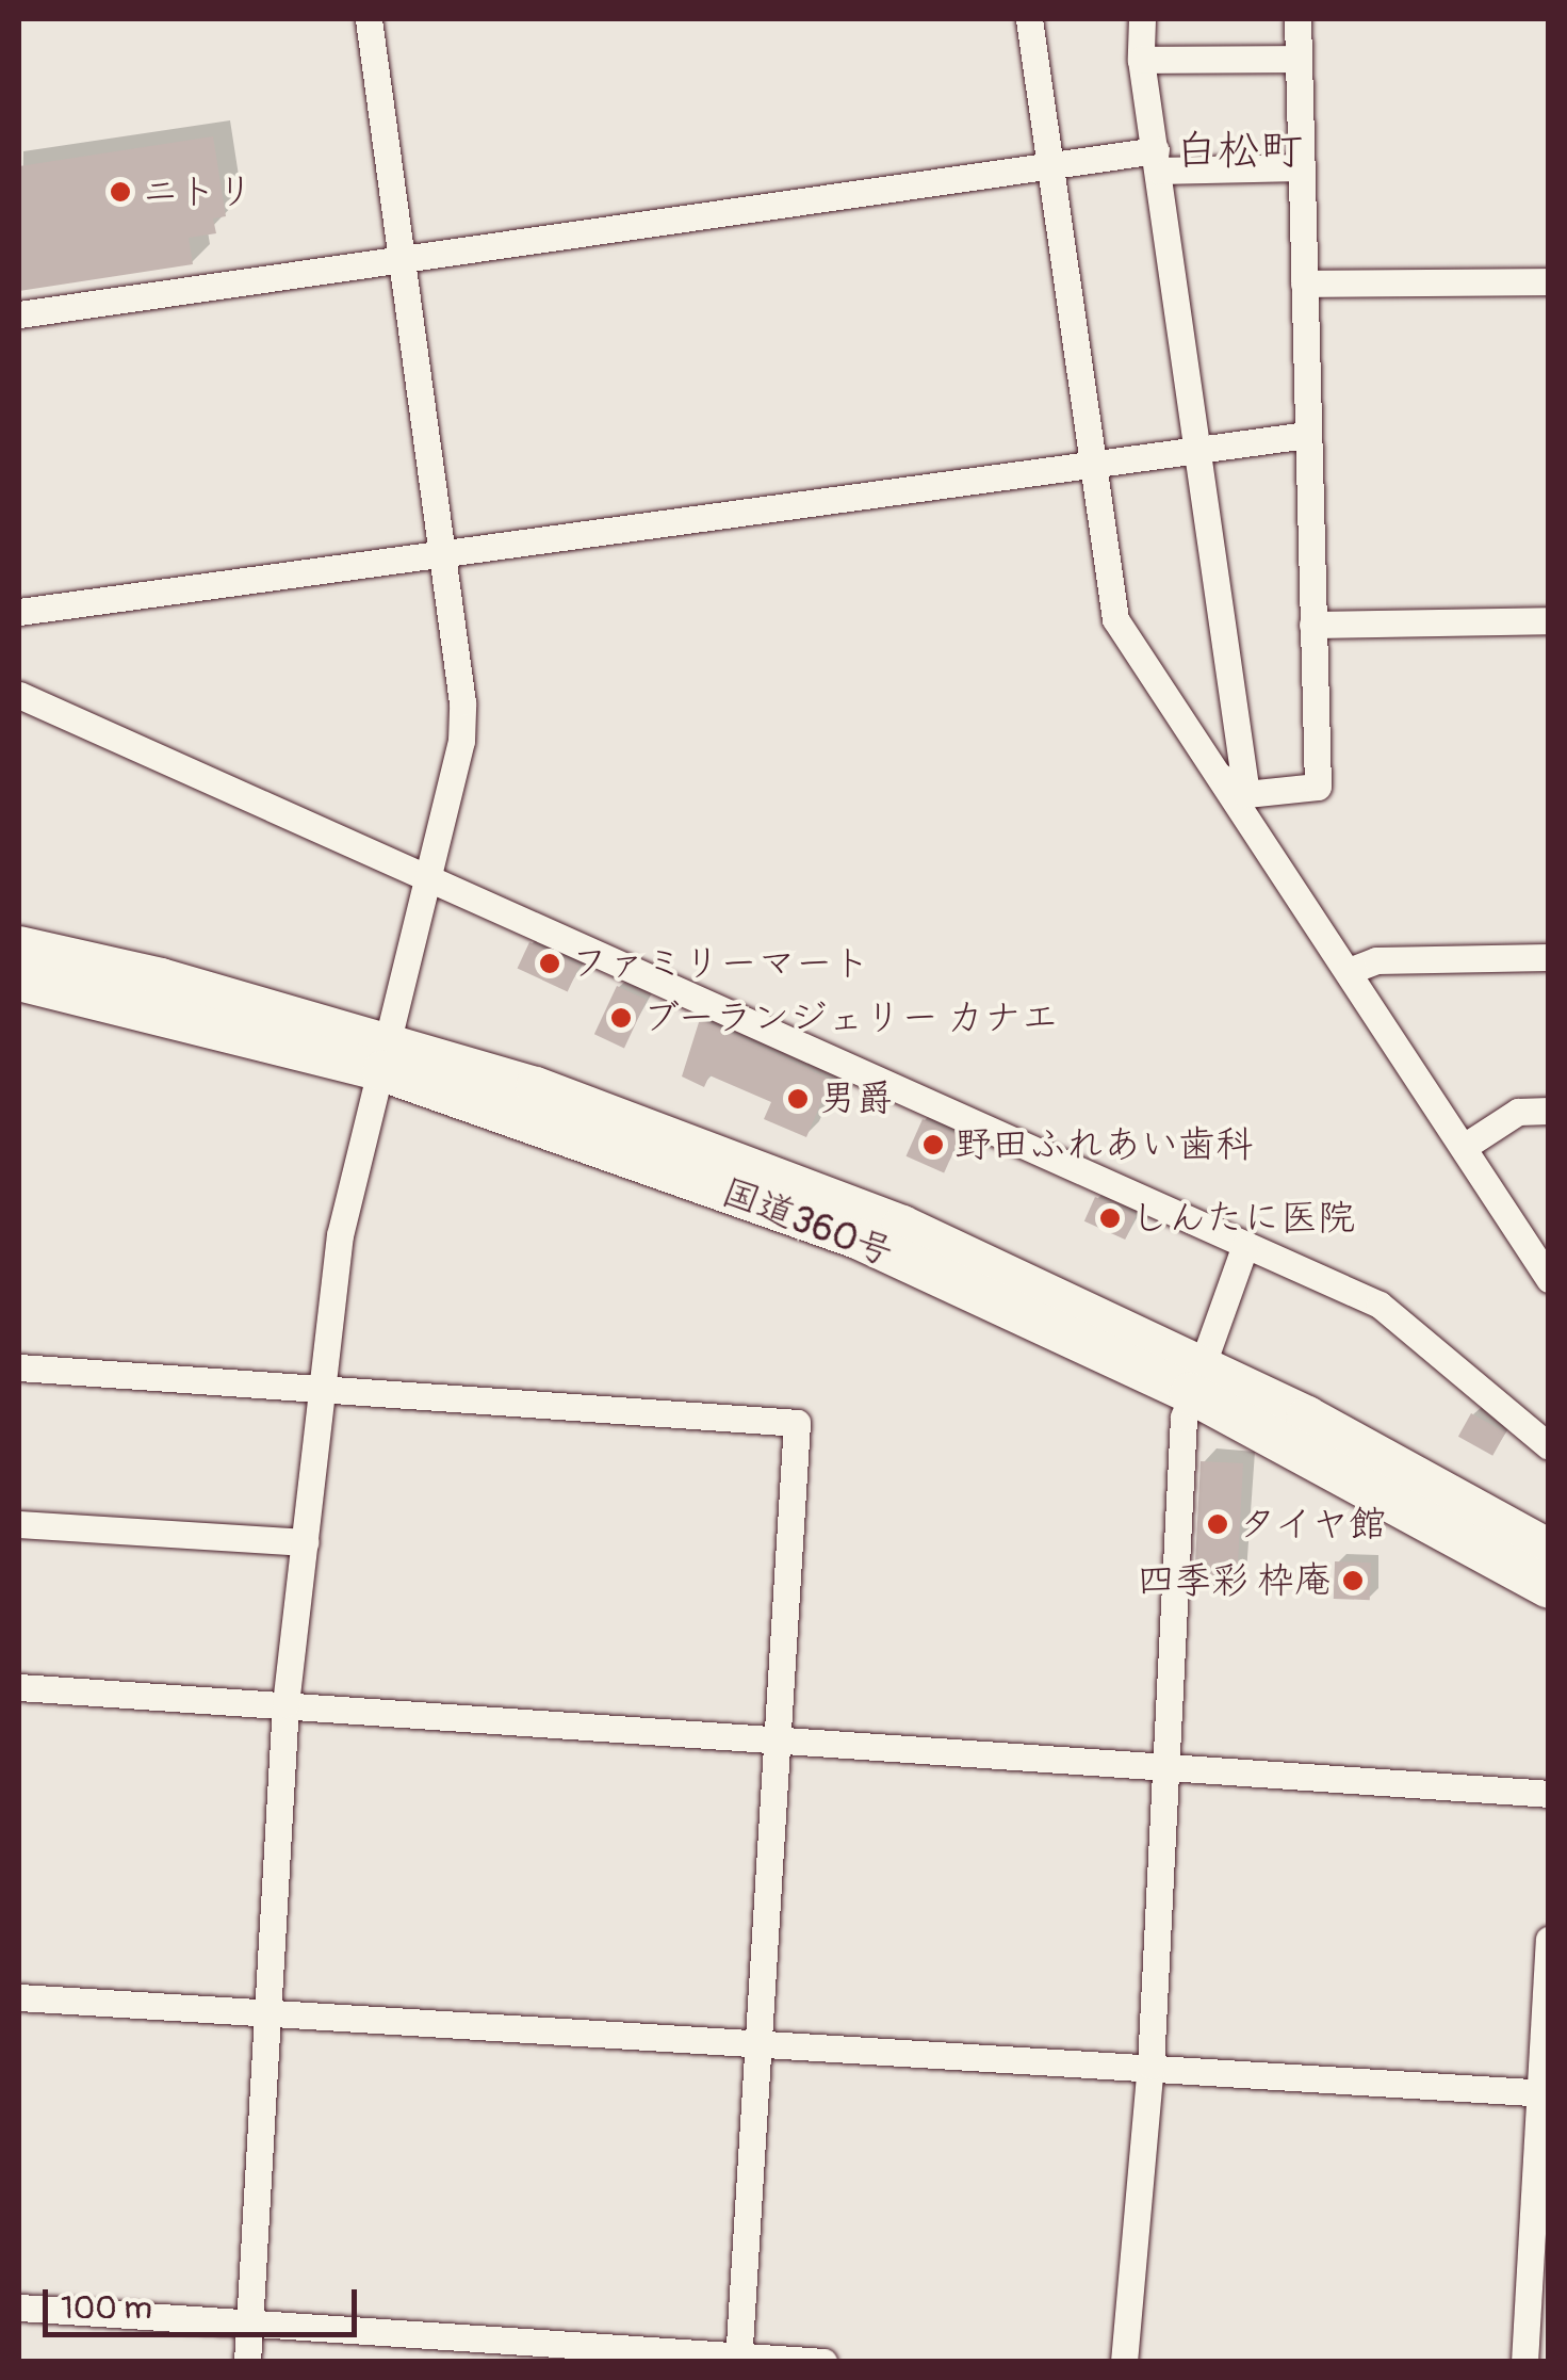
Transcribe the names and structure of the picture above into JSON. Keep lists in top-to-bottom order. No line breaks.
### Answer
{"streets":{"highway":["国道360号"]},"districts":["白松町"],"places":["ニトリ","ファミリーマート","ブーランジェリー カナエ","男爵","野田ふれあい歯科","しんたに医院","タイヤ館","四季彩 枠庵"],"scale_bar":"100 m"}
